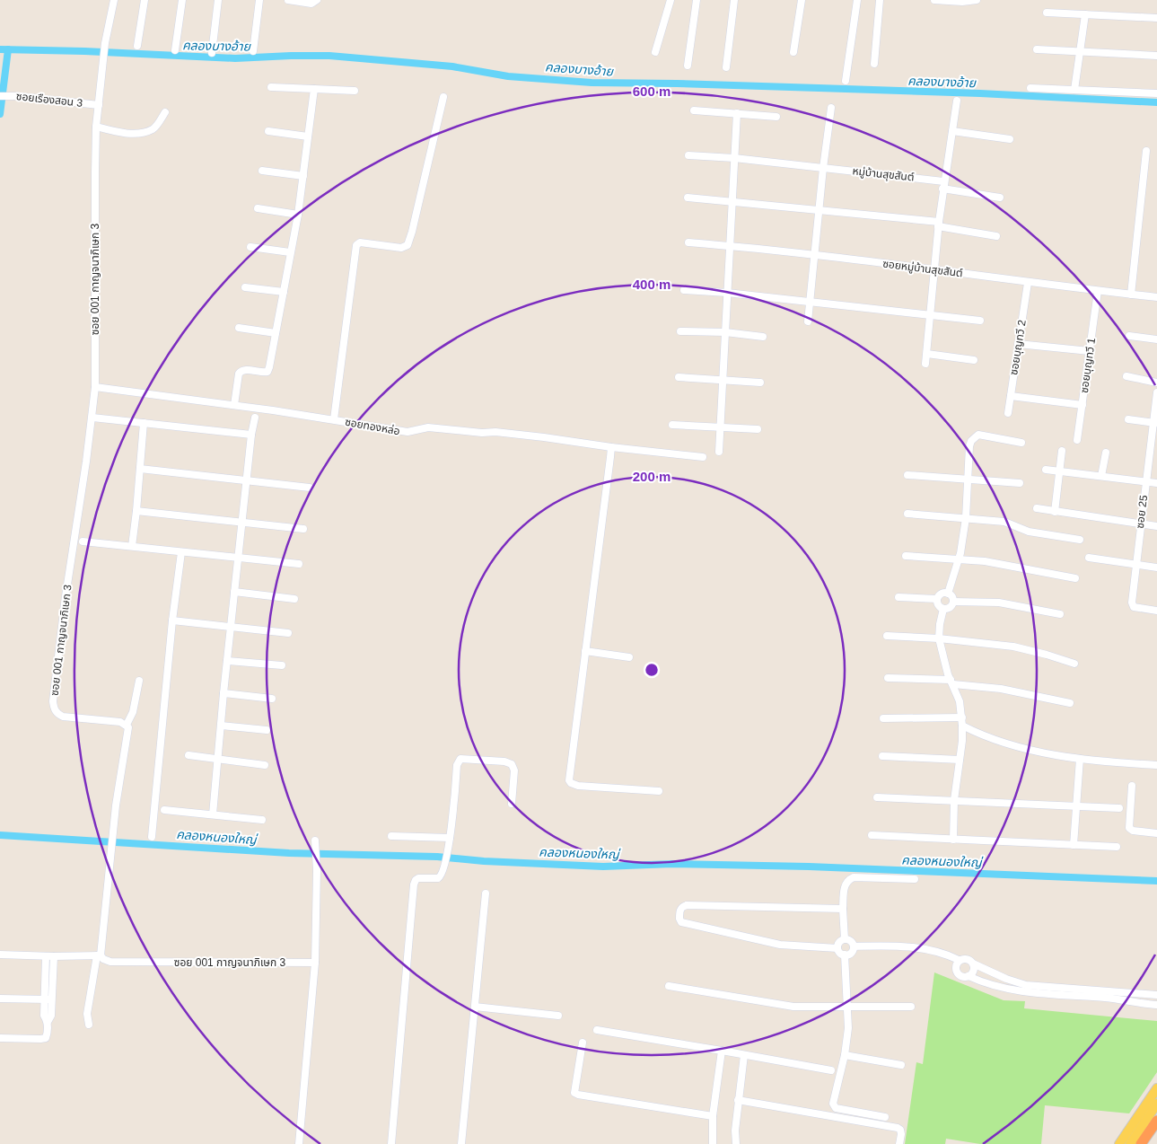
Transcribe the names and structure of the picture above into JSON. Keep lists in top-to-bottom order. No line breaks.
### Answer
{"streets":{"street":["ซอยเรืองสอน 3","หมู่บ้านสุขสันต์","ซอยหมู่บ้านสุขสันต์","ซอย 001 กาญจนาภิเษก 3","ซอยบุญทวี 2","ซอยบุญทวี 1","ซอยทองหล่อ","ซอย 25"]},"crossings":[["ซอยเรืองสอน 3","ซอย 001 กาญจนาภิเษก 3"],["ซอยหมู่บ้านสุขสันต์","ซอยบุญทวี 2"],["ซอยหมู่บ้านสุขสันต์","ซอยบุญทวี 1"],["ซอย 001 กาญจนาภิเษก 3","ซอยทองหล่อ"]],"water":["คลองบางอ้าย","คลองหนองใหญ่"],"rings":["600 m","400 m","200 m"]}
